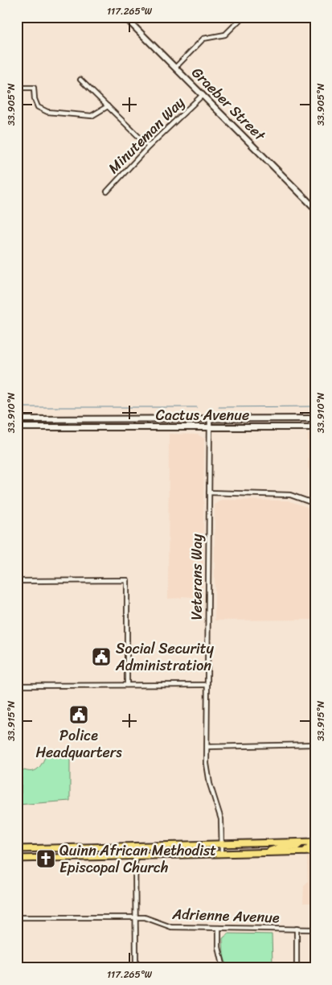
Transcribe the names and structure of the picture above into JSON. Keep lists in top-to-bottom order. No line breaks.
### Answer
{"streets":{"main road":["Graeber Street","Cactus Avenue"],"street":["Minuteman Way","Veterans Way","Adrienne Avenue"]},"crossings":[["Graeber Street","Minuteman Way"],["Cactus Avenue","Veterans Way"]],"places":{"public building":["Social Security Administration","Police Headquarters"],"church":["Quinn African Methodist Episcopal Church"]},"coordinates":["117.265°W","33.905°N","33.910°N","33.915°N"]}
